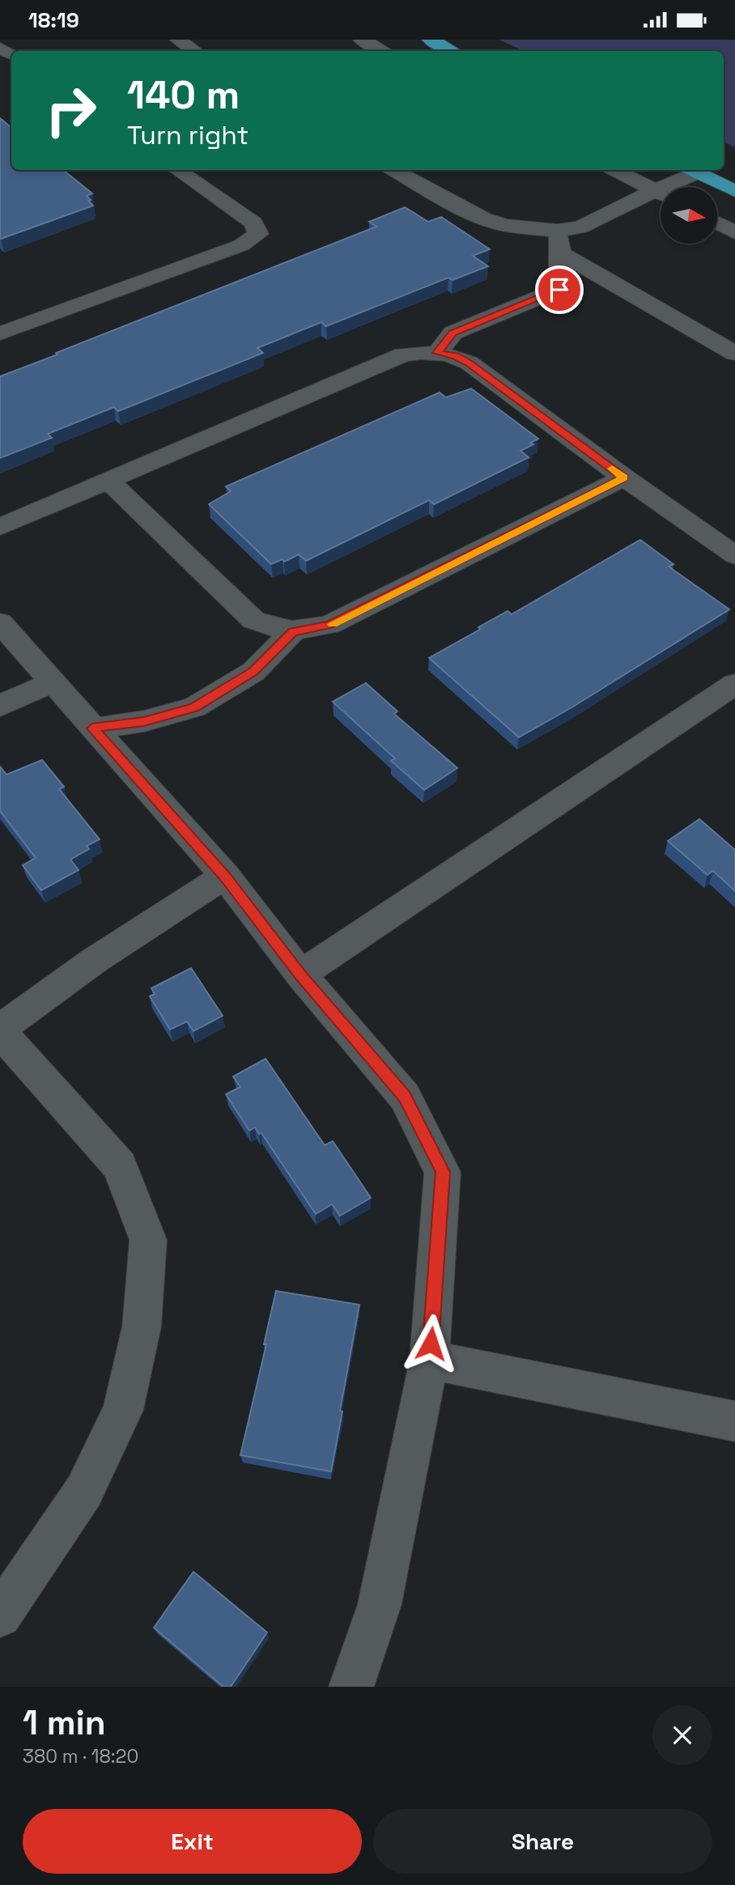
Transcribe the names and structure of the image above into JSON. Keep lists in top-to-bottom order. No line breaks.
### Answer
{"north":"right","page":{"status":"18:19","turn":["140 m","Turn right"],"heading":["1 min","380 m · 18:20"],"buttons":["Exit","Share"]}}
